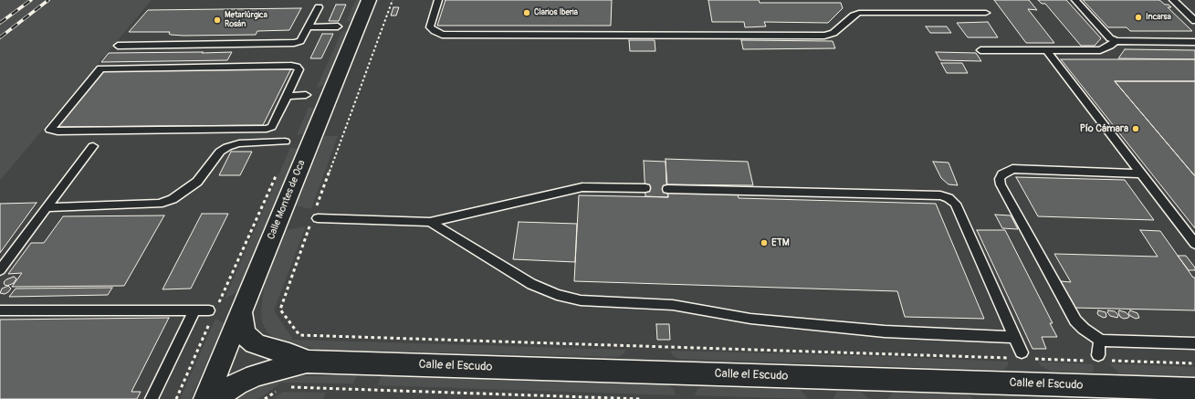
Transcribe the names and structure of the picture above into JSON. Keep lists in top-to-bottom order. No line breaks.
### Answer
{"streets":{"street":["Calle Montes de Oca","Calle el Escudo"]},"crossings":[["Calle Montes de Oca","Calle el Escudo"]],"places":["Clarios Iberia","Incarsa","Metarlúrgica Rosán","Pío Cámara","ETM"]}
